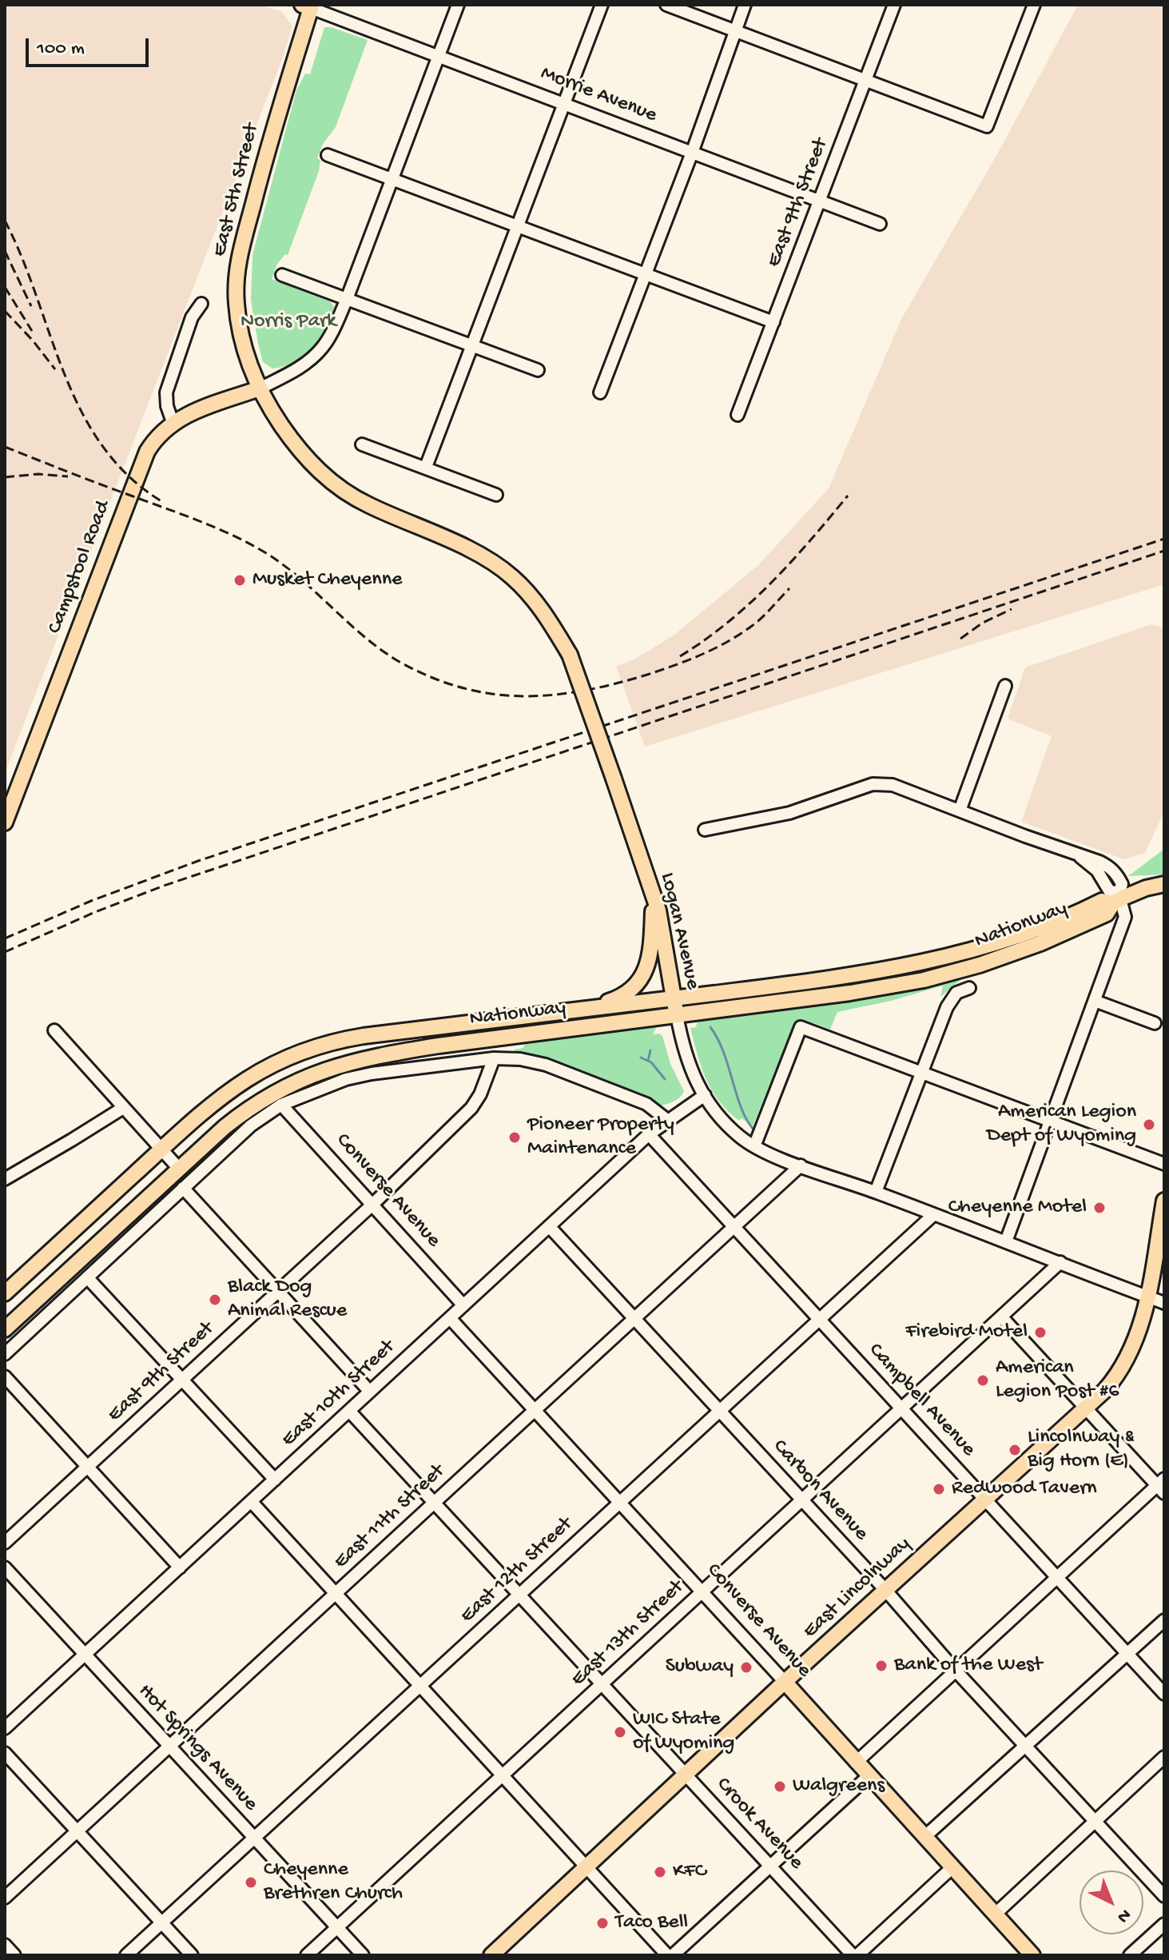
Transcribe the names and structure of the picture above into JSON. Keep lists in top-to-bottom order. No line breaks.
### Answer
{"streets":{"main road":["East 5th Street","Campstool Road","Nationway","Logan Avenue","Converse Avenue","East Lincolnway"],"street":["Morrie Avenue","East 9th Street","East 10th Street","Campbell Avenue","Carbon Avenue","East 11th Street","East 12th Street","East 13th Street","Hot Springs Avenue","Crook Avenue"]},"crossings":[["Morrie Avenue","East 5th Street"],["Morrie Avenue","East 9th Street"],["East 5th Street","Campstool Road"],["East 5th Street","Logan Avenue"],["East 9th Street","Converse Avenue"],["Campstool Road","Logan Avenue"],["Nationway","Logan Avenue"],["Logan Avenue","East 10th Street"],["Logan Avenue","East 11th Street"],["Logan Avenue","East 12th Street"],["Logan Avenue","East Lincolnway"],["Logan Avenue","East 13th Street"],["Converse Avenue","East 10th Street"],["Converse Avenue","East 11th Street"],["Converse Avenue","East 12th Street"],["Converse Avenue","East Lincolnway"],["Converse Avenue","East 13th Street"],["East 10th Street","Campbell Avenue"],["East 10th Street","Carbon Avenue"],["East 10th Street","Hot Springs Avenue"],["East 10th Street","Crook Avenue"],["Campbell Avenue","East 11th Street"],["Campbell Avenue","East 12th Street"],["Campbell Avenue","East Lincolnway"],["Campbell Avenue","East 13th Street"],["Carbon Avenue","East 11th Street"],["Carbon Avenue","East 12th Street"],["Carbon Avenue","East Lincolnway"],["Carbon Avenue","East 13th Street"],["East 11th Street","Hot Springs Avenue"],["East 11th Street","Crook Avenue"],["East 12th Street","Hot Springs Avenue"],["East 12th Street","Crook Avenue"],["East Lincolnway","Crook Avenue"],["East 13th Street","Hot Springs Avenue"],["East 13th Street","Crook Avenue"]],"parks":["Norris Park"],"places":["Musket Cheyenne","American Legion Dept of Wyoming","Pioneer Property Maintenance","Cheyenne Motel","Black Dog Animal Rescue","Firebird Motel","American Legion Post #6","Lincolnway & Big Horn (E)","Redwood Tavern","Bank of the West","Subway","WIC State of Wyoming","Walgreens","KFC","Cheyenne Brethren Church","Taco Bell"],"scale_bar":"100 m","north":"bottom right"}
